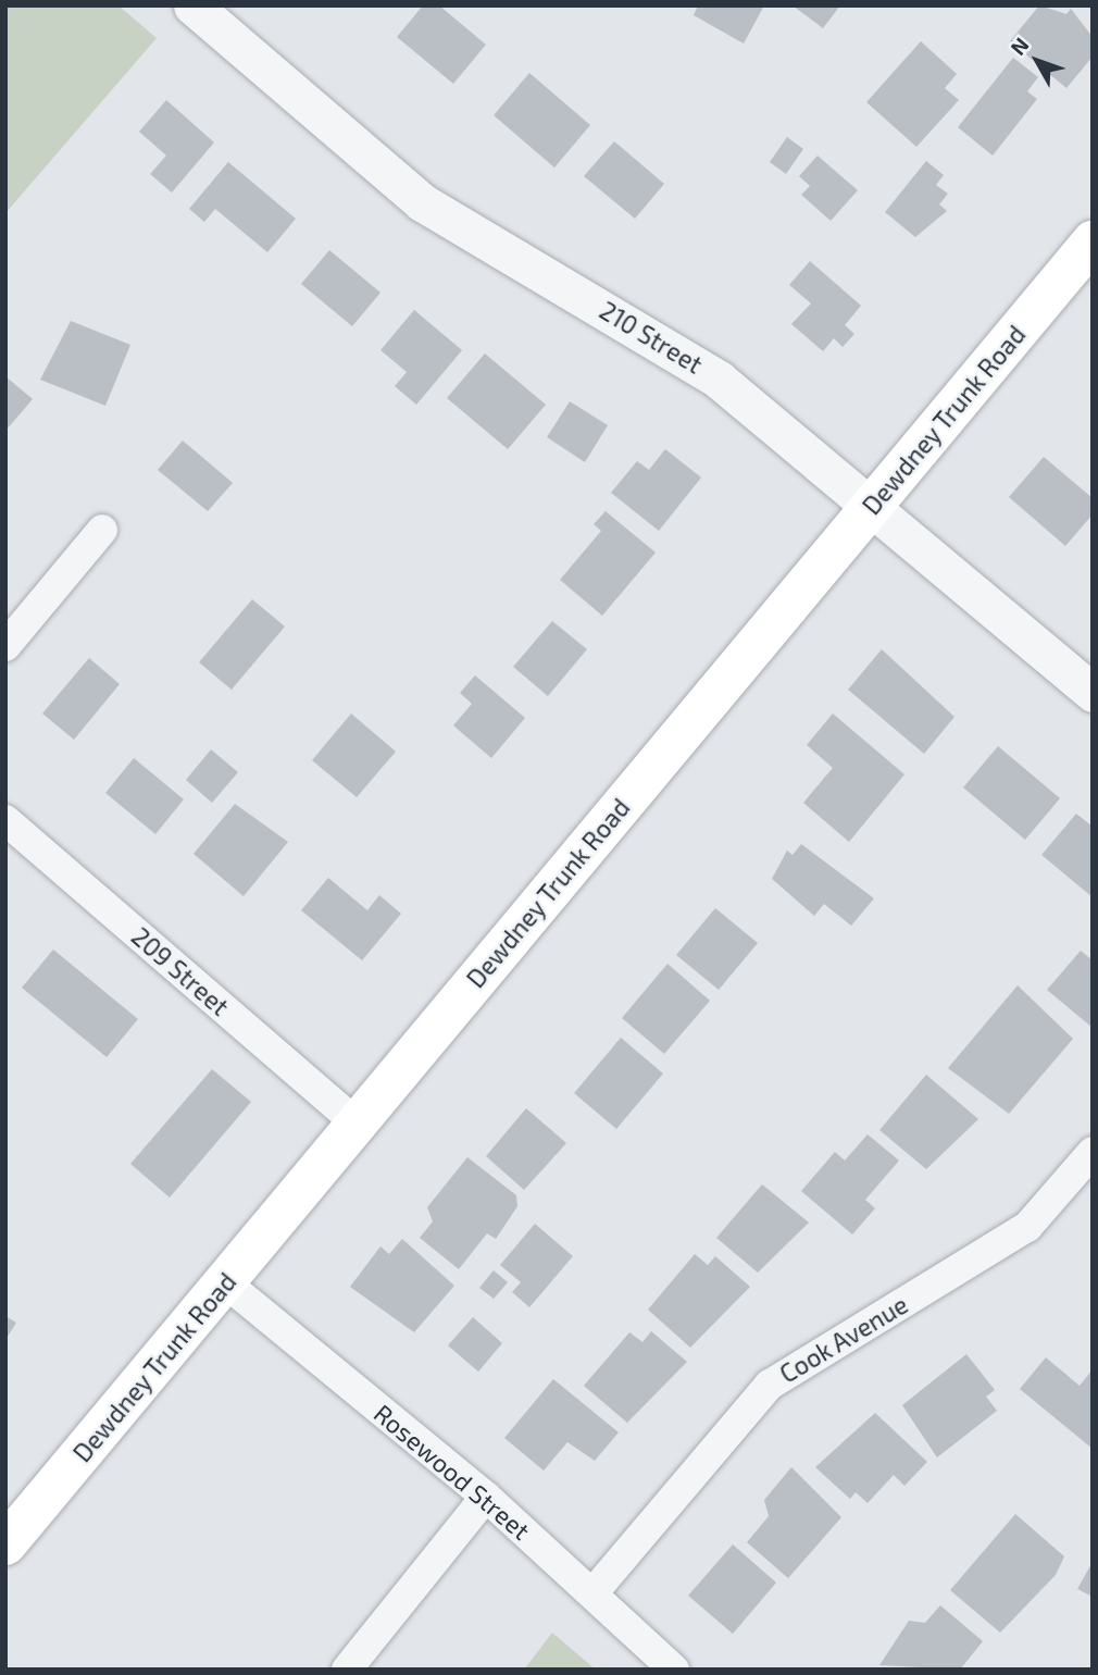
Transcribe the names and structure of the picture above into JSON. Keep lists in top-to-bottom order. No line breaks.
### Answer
{"streets":{"main road":["Dewdney Trunk Road"],"street":["210 Street","209 Street","Cook Avenue","Rosewood Street"]},"crossings":[["210 Street","Dewdney Trunk Road"],["Dewdney Trunk Road","209 Street"],["Dewdney Trunk Road","Rosewood Street"],["Cook Avenue","Rosewood Street"]],"north":"top left"}
